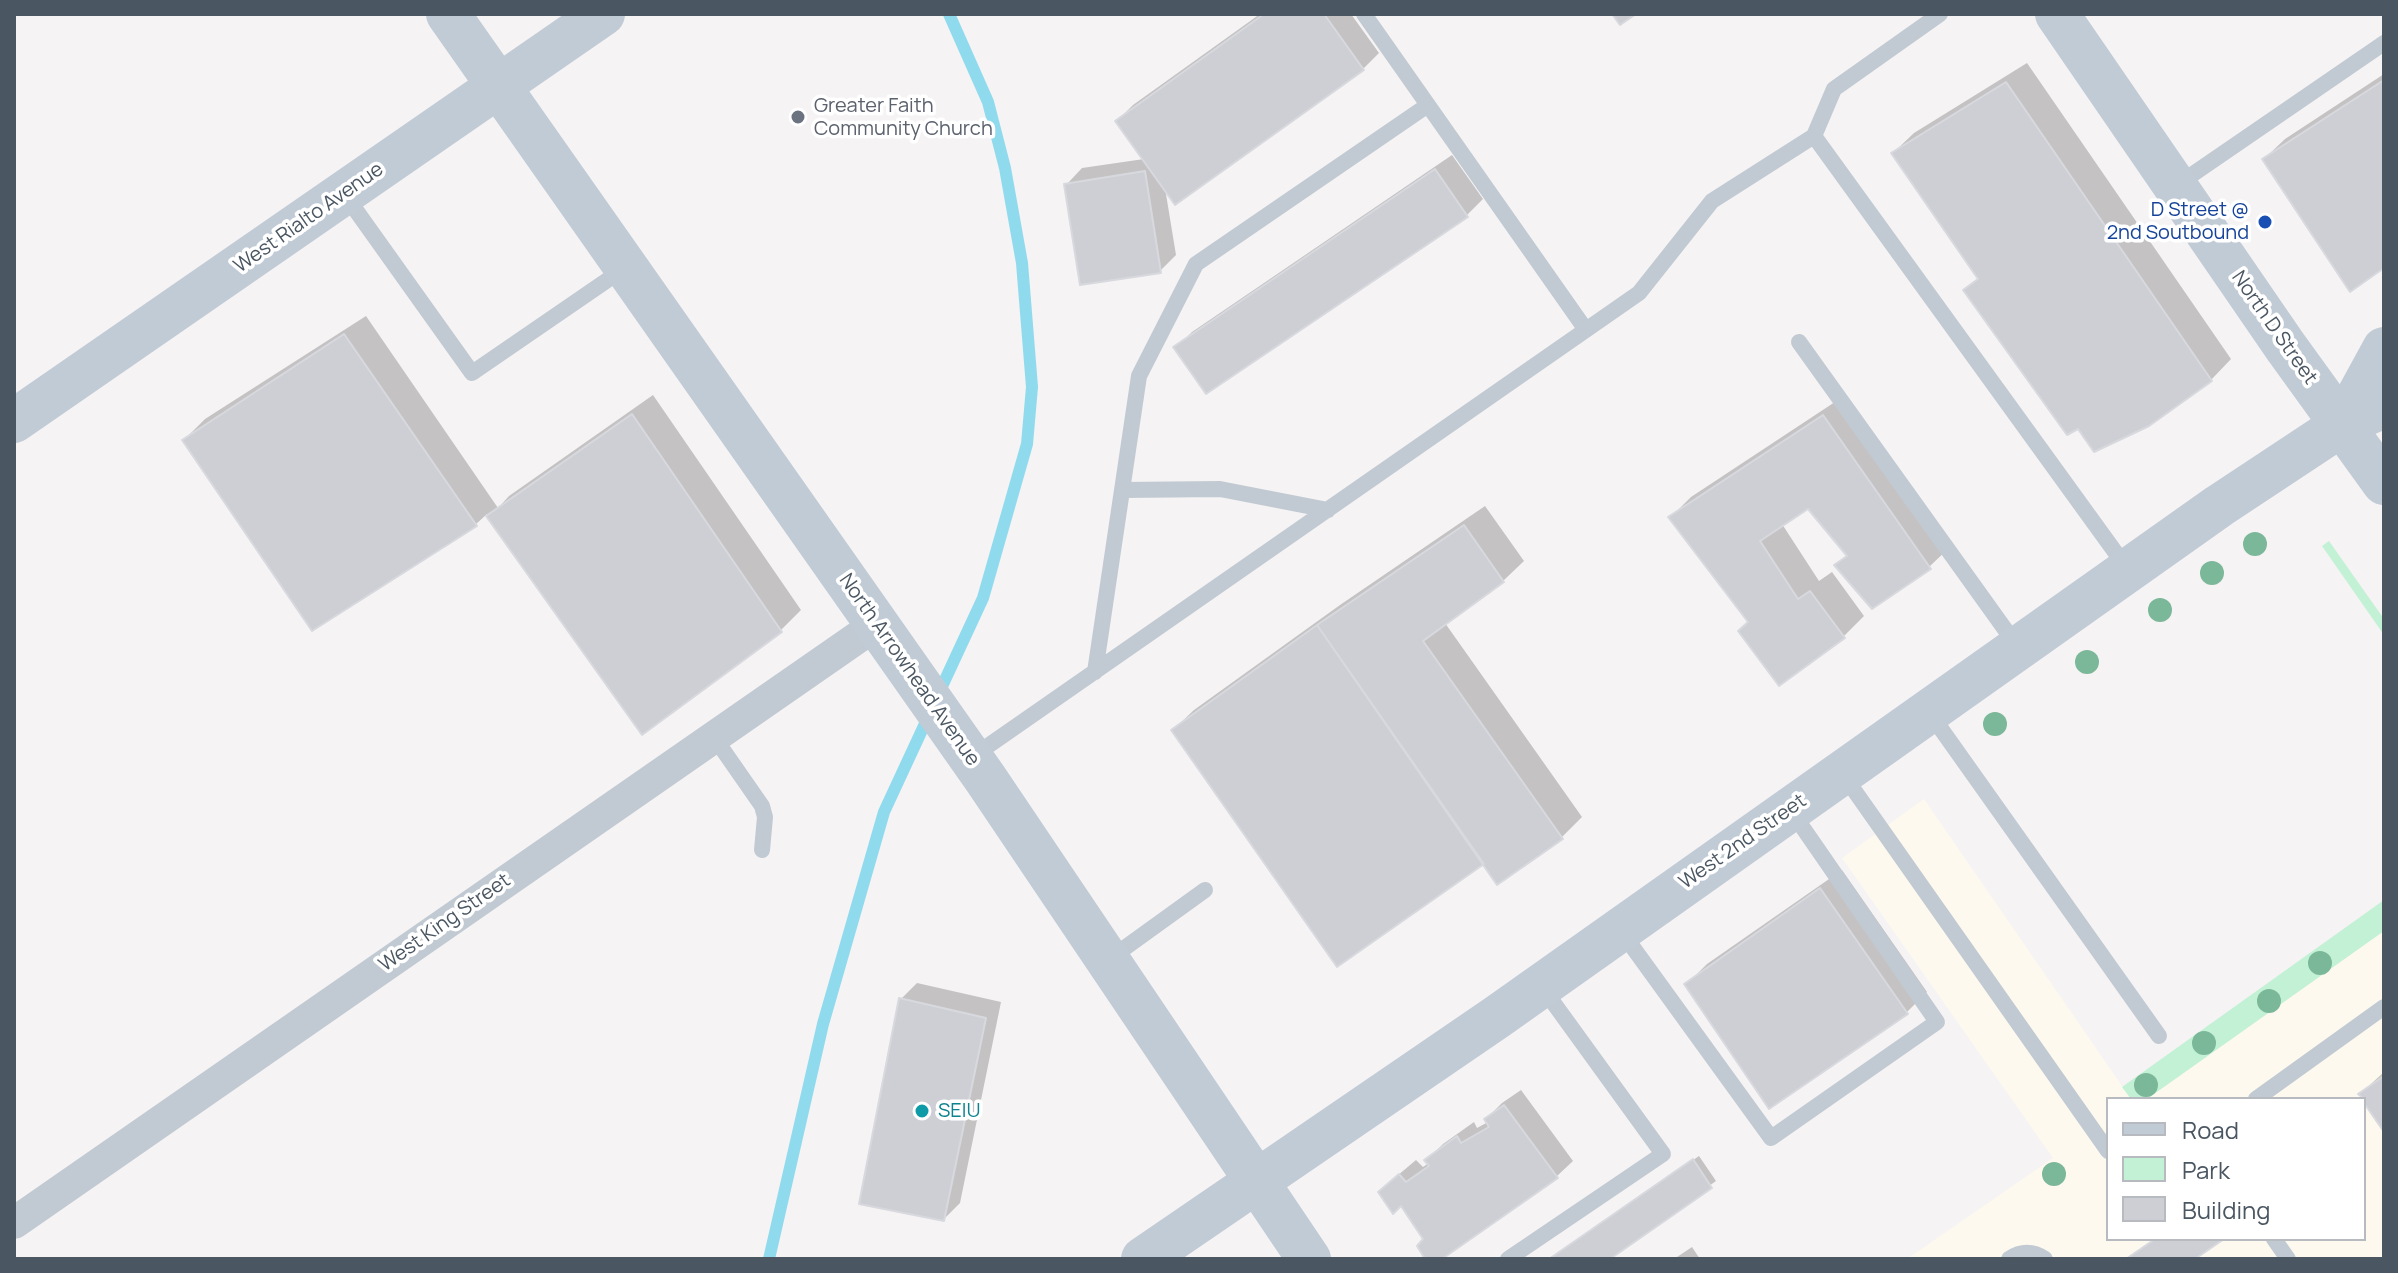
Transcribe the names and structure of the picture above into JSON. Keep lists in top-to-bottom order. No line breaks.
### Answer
{"streets":{"main road":["West Rialto Avenue","North D Street","North Arrowhead Avenue","West 2nd Street"],"street":["West King Street"]},"crossings":[["West Rialto Avenue","North Arrowhead Avenue"],["North D Street","West 2nd Street"],["North Arrowhead Avenue","West 2nd Street"],["North Arrowhead Avenue","West King Street"]],"places":["Greater Faith Community Church","D Street @ 2nd Soutbound","SEIU"],"legend":["Road","Park","Building"]}
